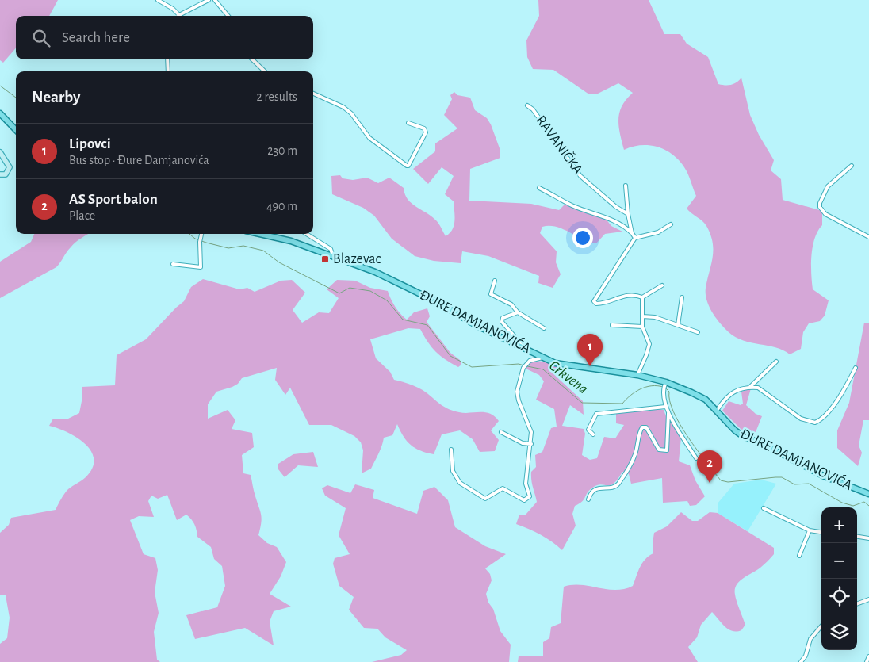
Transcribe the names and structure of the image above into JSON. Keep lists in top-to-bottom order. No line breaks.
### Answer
{"streets":{"main road":["ĐURE DAMJANOVIĆA"],"street":["RAVANIČKA"]},"water":["Crkvena"],"places":{"transit":["Blazevac"]},"page":{"search":"Search here","heading":["Nearby","2 results"],"list":[{"mark":"1","name":"Lipovci","note":"Bus stop · Đure Damjanovića","value":"230 m"},{"mark":"2","name":"AS Sport balon","note":"Place","value":"490 m"}],"pins":["1","2"],"map_buttons":["+","−"]}}
